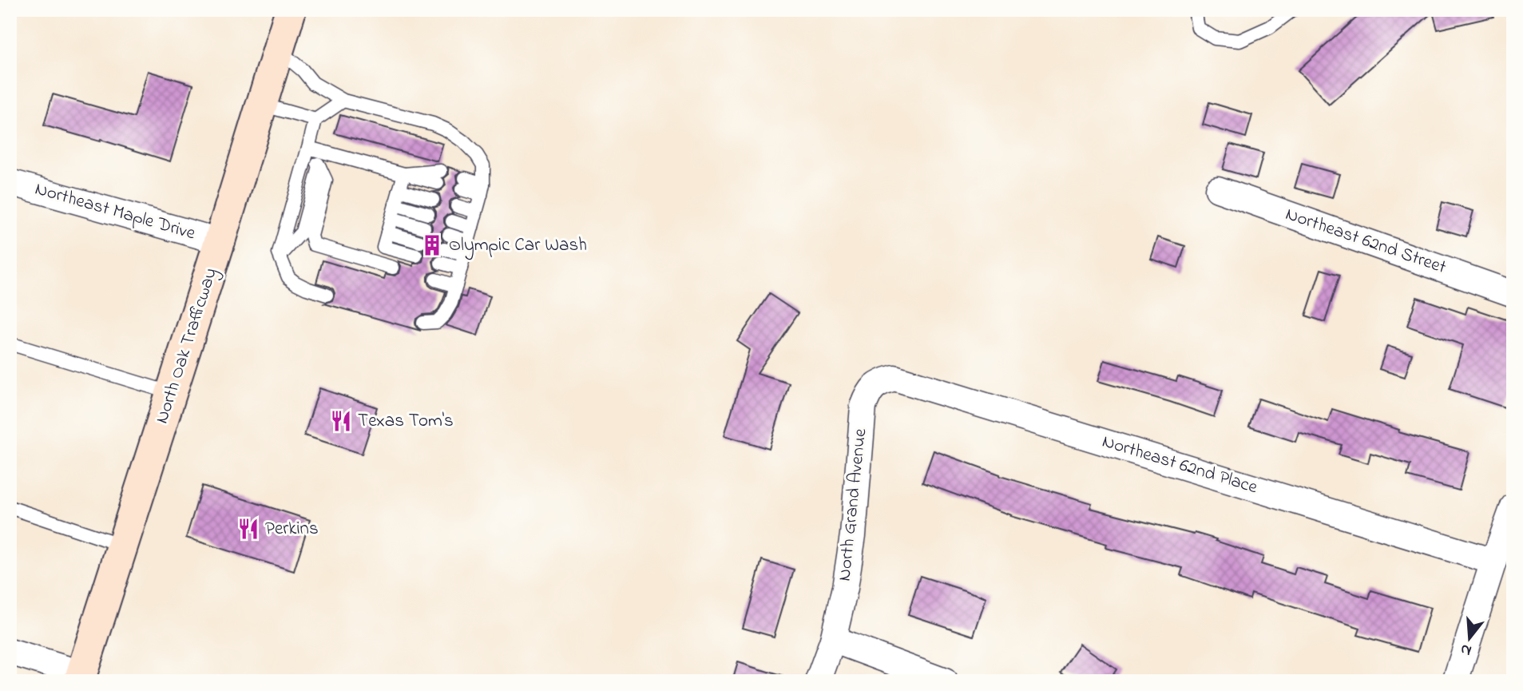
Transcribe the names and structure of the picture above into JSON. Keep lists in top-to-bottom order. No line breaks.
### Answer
{"streets":{"main road":["North Oak Trafficway"],"street":["Northeast Maple Drive","Northeast 62nd Street","Northeast 62nd Place","North Grand Avenue"]},"crossings":[["Northeast Maple Drive","North Oak Trafficway"],["Northeast 62nd Place","North Grand Avenue"]],"places":{"building":["Olympic Car Wash"],"restaurant":["Texas Tom's","Perkins"]},"north":"bottom"}
